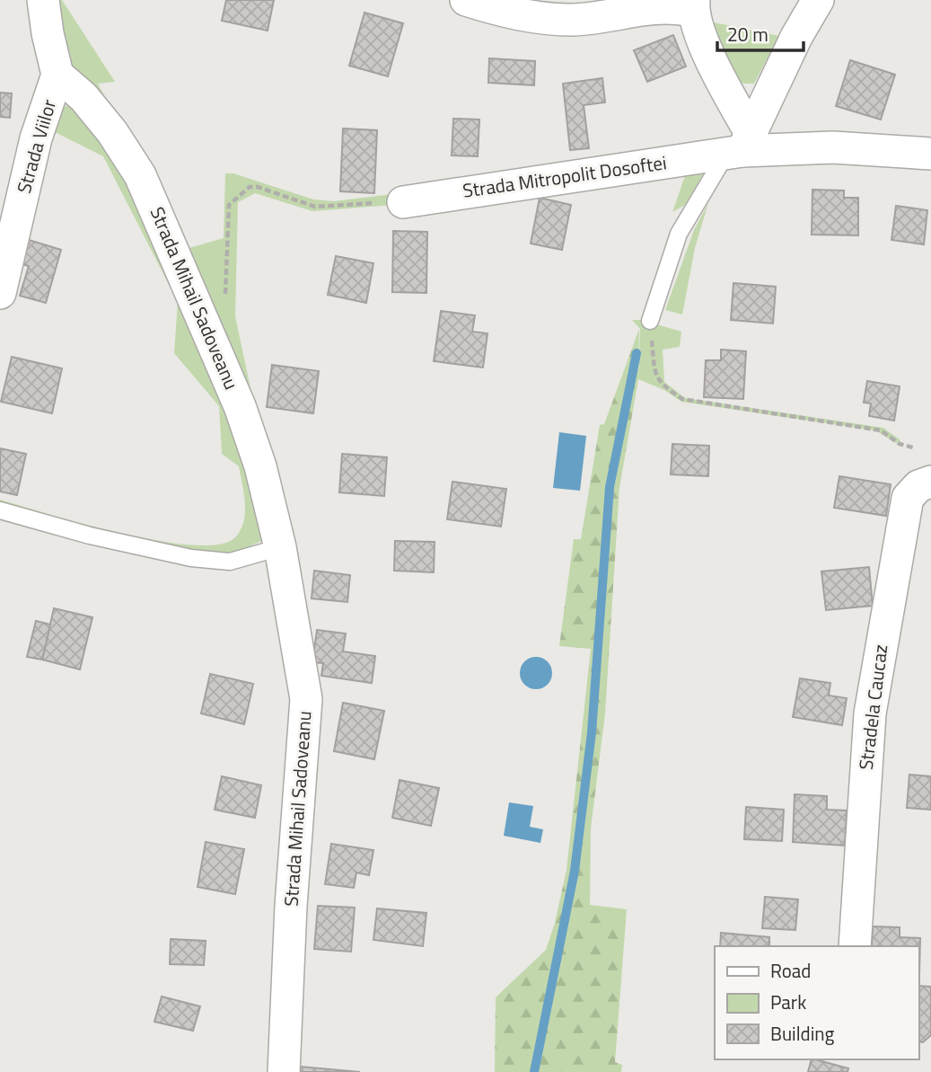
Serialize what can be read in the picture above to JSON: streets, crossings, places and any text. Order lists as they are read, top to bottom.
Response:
{
  "streets": {
    "street": [
      "Strada Viilor",
      "Strada Mitropolit Dosoftei",
      "Strada Mihail Sadoveanu",
      "Stradela Caucaz"
    ]
  },
  "crossings": [
    ["Strada Viilor", "Strada Mihail Sadoveanu"]
  ],
  "legend": ["Road", "Park", "Building"],
  "scale_bar": "20 m"
}
